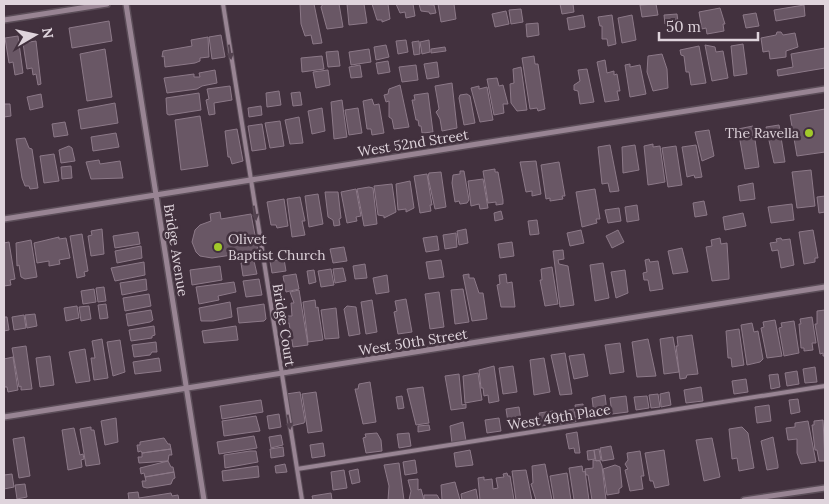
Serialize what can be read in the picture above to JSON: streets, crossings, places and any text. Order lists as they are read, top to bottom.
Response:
{
  "streets": {
    "street": ["West 52nd Street", "Bridge Avenue", "West 50th Street"],
    "lane": ["Bridge Court", "West 49th Place"]
  },
  "crossings": [
    ["West 52nd Street", "Bridge Avenue"],
    ["West 52nd Street", "Bridge Court"],
    ["Bridge Avenue", "West 50th Street"],
    ["Bridge Court", "West 50th Street"],
    ["Bridge Court", "West 49th Place"]
  ],
  "one_way": ["Bridge Court"],
  "places": ["The Ravella", "Olivet Baptist Church"],
  "scale_bar": "50 m",
  "north": "right"
}
